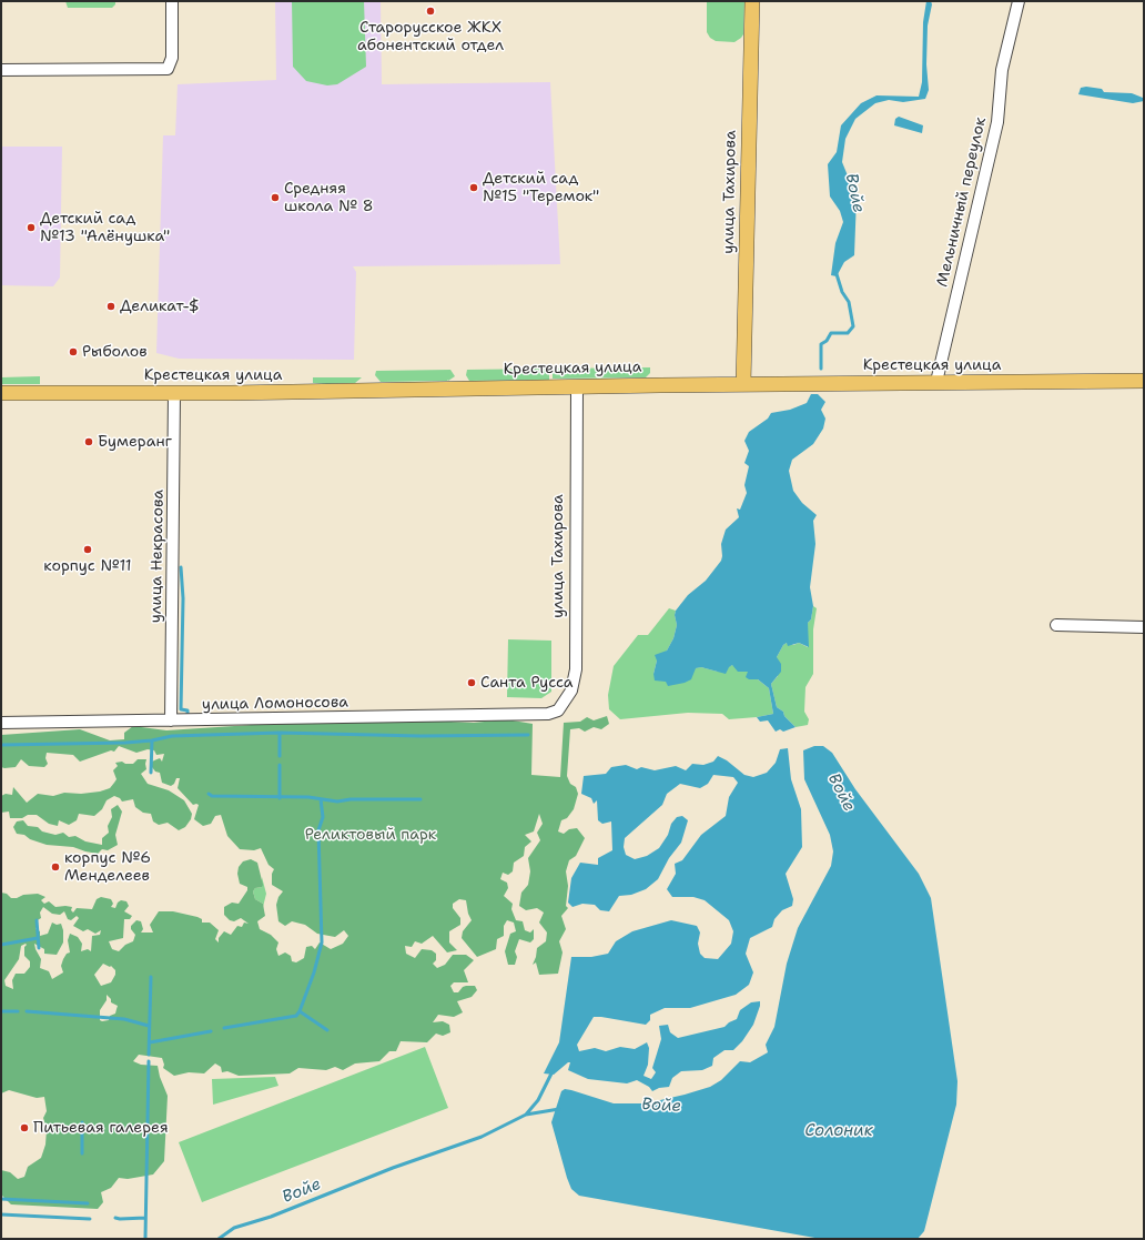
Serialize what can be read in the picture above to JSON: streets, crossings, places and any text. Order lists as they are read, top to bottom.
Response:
{
  "streets": {
    "main road": ["улица Тахирова", "Крестецкая улица"],
    "street": ["Мельничный переулок", "улица Некрасова", "улица Ломоносова"]
  },
  "crossings": [
    ["улица Тахирова", "Крестецкая улица"],
    ["улица Тахирова", "улица Ломоносова"],
    ["Мельничный переулок", "Крестецкая улица"],
    ["Крестецкая улица", "улица Некрасова"],
    ["улица Некрасова", "улица Ломоносова"]
  ],
  "water": ["Войе", "Солоник"],
  "parks": ["Реликтовый парк"],
  "places": [
    "Старорусское ЖКХ абонентский отдел",
    "Детский сад №15 \"Теремок\"",
    "Средняя школа № 8",
    "Детский сад №13 \"Алёнушка\"",
    "Деликат-$",
    "Рыболов",
    "Бумеранг",
    "корпус №11",
    "Санта Русса",
    "корпус №6 Менделеев",
    "Питьевая галерея"
  ]
}
